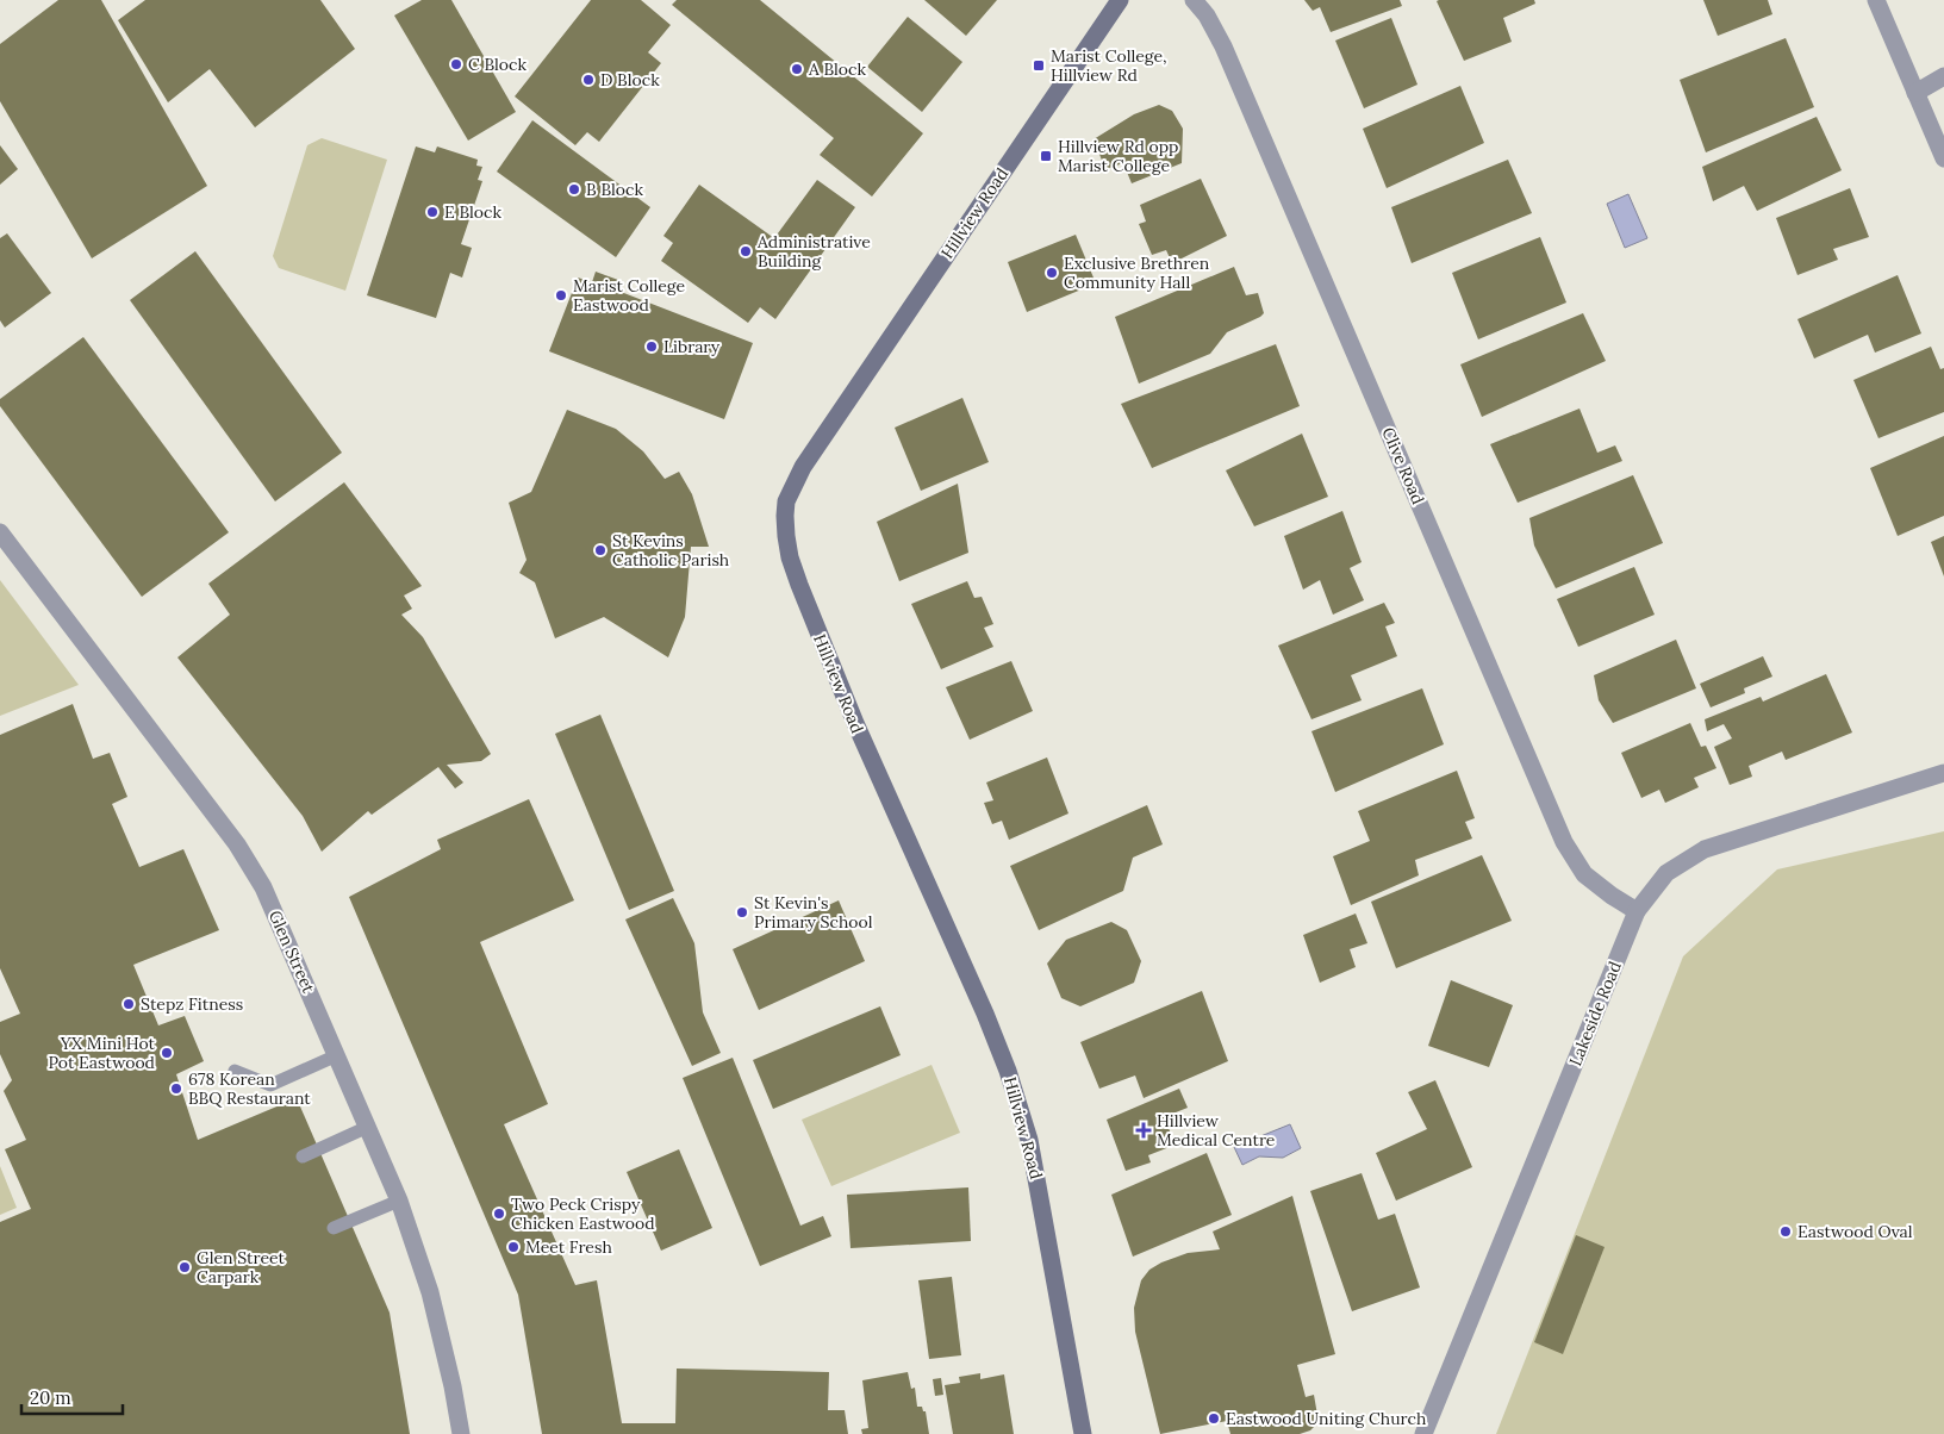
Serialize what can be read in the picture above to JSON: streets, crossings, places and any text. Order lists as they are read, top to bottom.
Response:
{
  "streets": {
    "street": [
      "Hillview Road",
      "Clive Road",
      "Glen Street",
      "Lakeside Road"
    ]
  },
  "crossings": [
    ["Clive Road", "Lakeside Road"]
  ],
  "places": {
    "other": [
      "C Block",
      "A Block",
      "D Block",
      "B Block",
      "E Block",
      "Administrative Building",
      "Exclusive Brethren Community Hall",
      "Marist College Eastwood",
      "Library",
      "St Kevins Catholic Parish",
      "St Kevin's Primary School",
      "Stepz Fitness",
      "YX Mini Hot Pot Eastwood",
      "678 Korean BBQ Restaurant",
      "Two Peck Crispy Chicken Eastwood",
      "Eastwood Oval",
      "Meet Fresh",
      "Glen Street Carpark",
      "Eastwood Uniting Church"
    ],
    "transit": ["Marist College, Hillview Rd", "Hillview Rd opp Marist College"],
    "health": ["Hillview Medical Centre"]
  },
  "scale_bar": "20 m"
}
